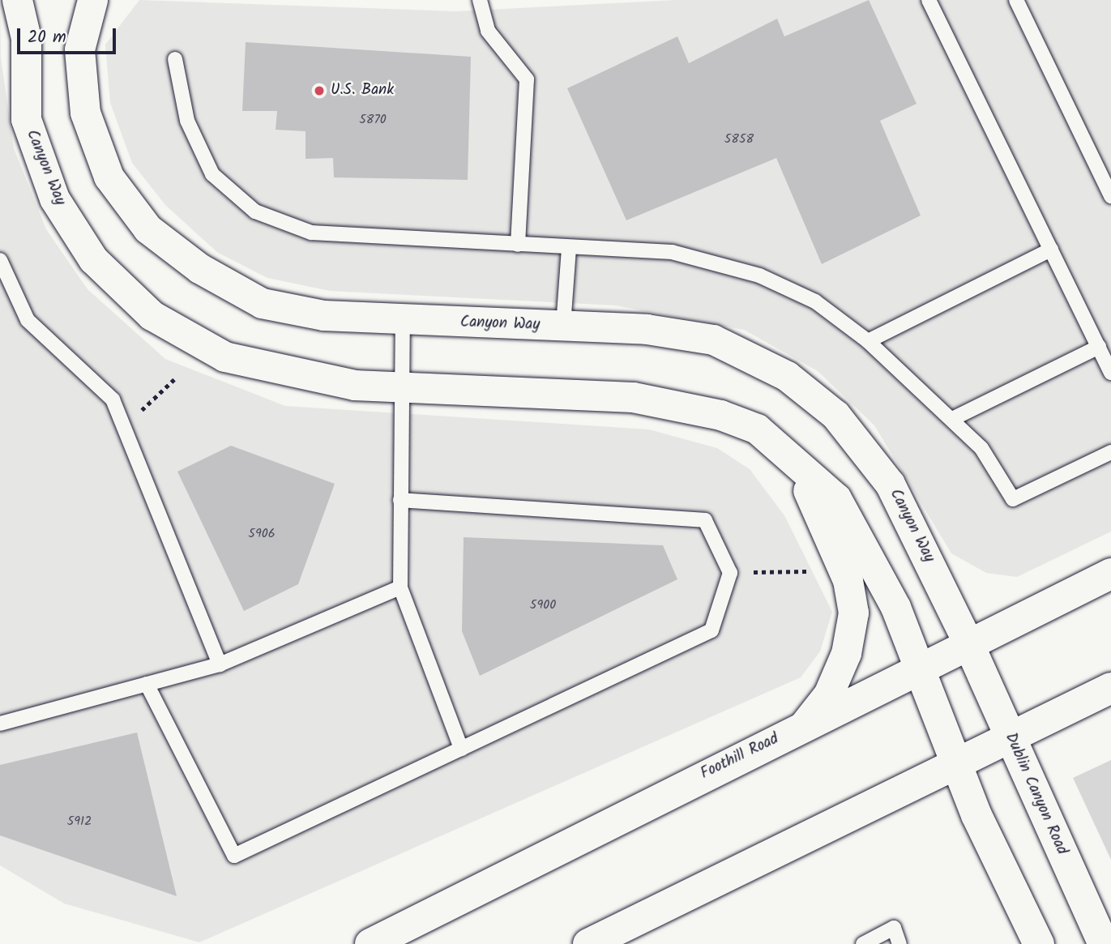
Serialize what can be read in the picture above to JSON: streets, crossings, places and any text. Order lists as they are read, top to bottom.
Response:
{
  "streets": {
    "main road": ["Foothill Road", "Dublin Canyon Road"],
    "street": ["Canyon Way"]
  },
  "crossings": [
    ["Canyon Way", "Foothill Road"],
    ["Canyon Way", "Dublin Canyon Road"],
    ["Foothill Road", "Dublin Canyon Road"]
  ],
  "places": ["U.S. Bank"],
  "house_numbers": [
    "5870",
    "5858",
    "5906",
    "5900",
    "5912"
  ],
  "scale_bar": "20 m"
}
